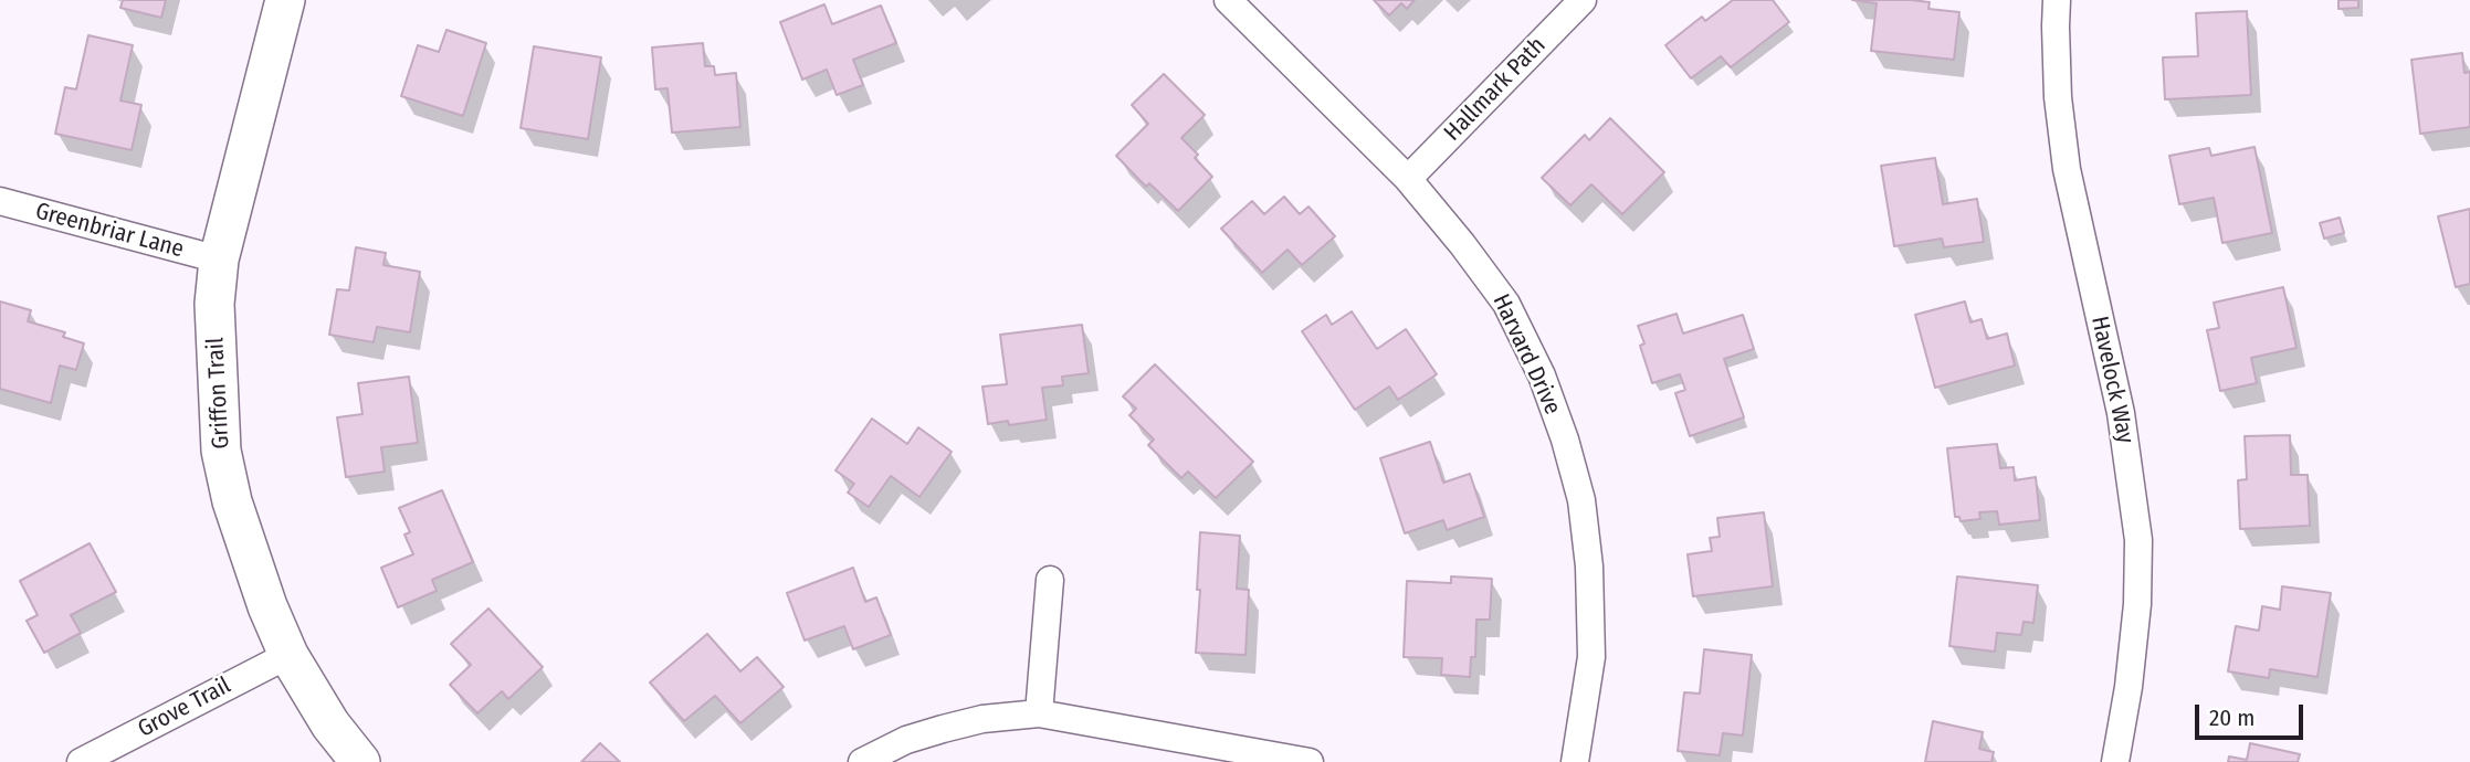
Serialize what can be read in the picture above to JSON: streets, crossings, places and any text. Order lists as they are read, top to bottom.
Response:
{
  "streets": {
    "street": [
      "Hallmark Path",
      "Greenbriar Lane",
      "Harvard Drive",
      "Havelock Way",
      "Griffon Trail",
      "Grove Trail"
    ]
  },
  "crossings": [
    ["Hallmark Path", "Harvard Drive"],
    ["Greenbriar Lane", "Griffon Trail"],
    ["Griffon Trail", "Grove Trail"]
  ],
  "scale_bar": "20 m"
}
